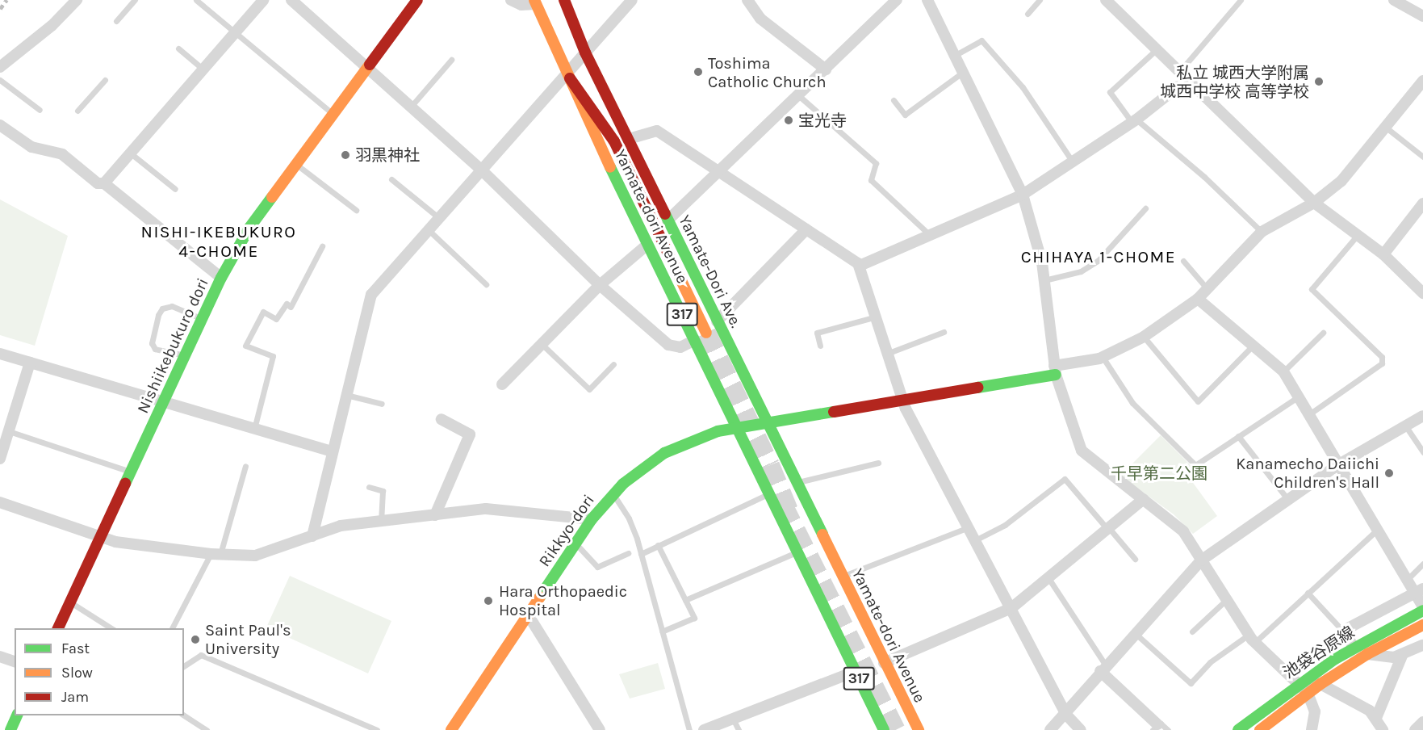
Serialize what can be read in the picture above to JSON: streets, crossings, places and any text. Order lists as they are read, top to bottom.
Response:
{
  "streets": {
    "main road": [
      "Yamate-dori Avenue",
      "Yamate-Dori Ave.",
      "317",
      "Nishiikebukuro dori",
      "Rikkyo-dori",
      "池袋谷原線"
    ]
  },
  "crossings": [
    ["Yamate-dori Avenue", "Yamate-Dori Ave."],
    ["Yamate-dori Avenue", "317"],
    ["Yamate-dori Avenue", "Rikkyo-dori"],
    ["Yamate-Dori Ave.", "Rikkyo-dori"]
  ],
  "districts": ["NISHI-IKEBUKURO 4-CHOME", "CHIHAYA 1-CHOME"],
  "parks": ["千早第二公園"],
  "places": [
    "Toshima Catholic Church",
    "私立 城西大学附属 城西中学校 高等学校",
    "宝光寺",
    "羽黒神社",
    "Kanamecho Daiichi Children's Hall",
    "Hara Orthopaedic Hospital",
    "Saint Paul's University"
  ],
  "legend": ["Fast", "Slow", "Jam"]
}
